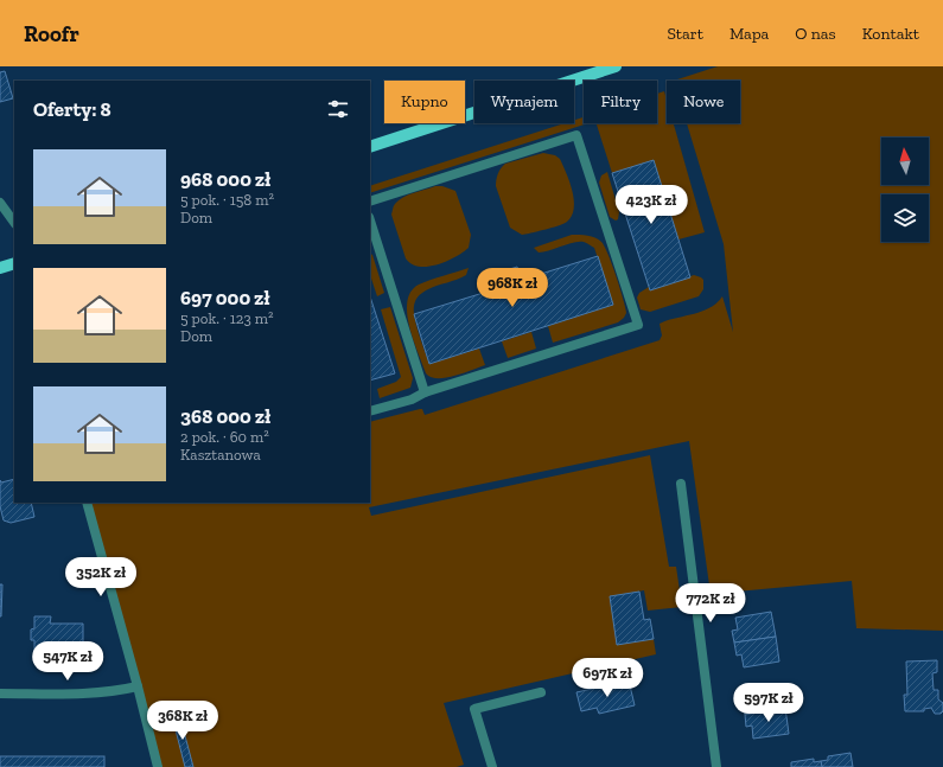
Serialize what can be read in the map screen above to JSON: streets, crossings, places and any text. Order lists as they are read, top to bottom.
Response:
{
  "north": "top",
  "page": {
    "header": "Roofr",
    "nav": [
      "Start",
      "Mapa",
      "O nas",
      "Kontakt"
    ],
    "chip": [
      "Kupno",
      "Wynajem",
      "Filtry",
      "Nowe"
    ],
    "heading": "Oferty: 8",
    "list": [
      {
        "name": "968 000 zł",
        "note": "5 pok. · 158 m² · Dom"
      },
      {
        "name": "697 000 zł",
        "note": "5 pok. · 123 m² · Dom"
      },
      {
        "name": "368 000 zł",
        "note": "2 pok. · 60 m² · Kasztanowa"
      }
    ],
    "price": [
      "423K zł",
      "968K zł",
      "352K zł",
      "772K zł",
      "547K zł",
      "697K zł",
      "597K zł",
      "368K zł"
    ]
  }
}
